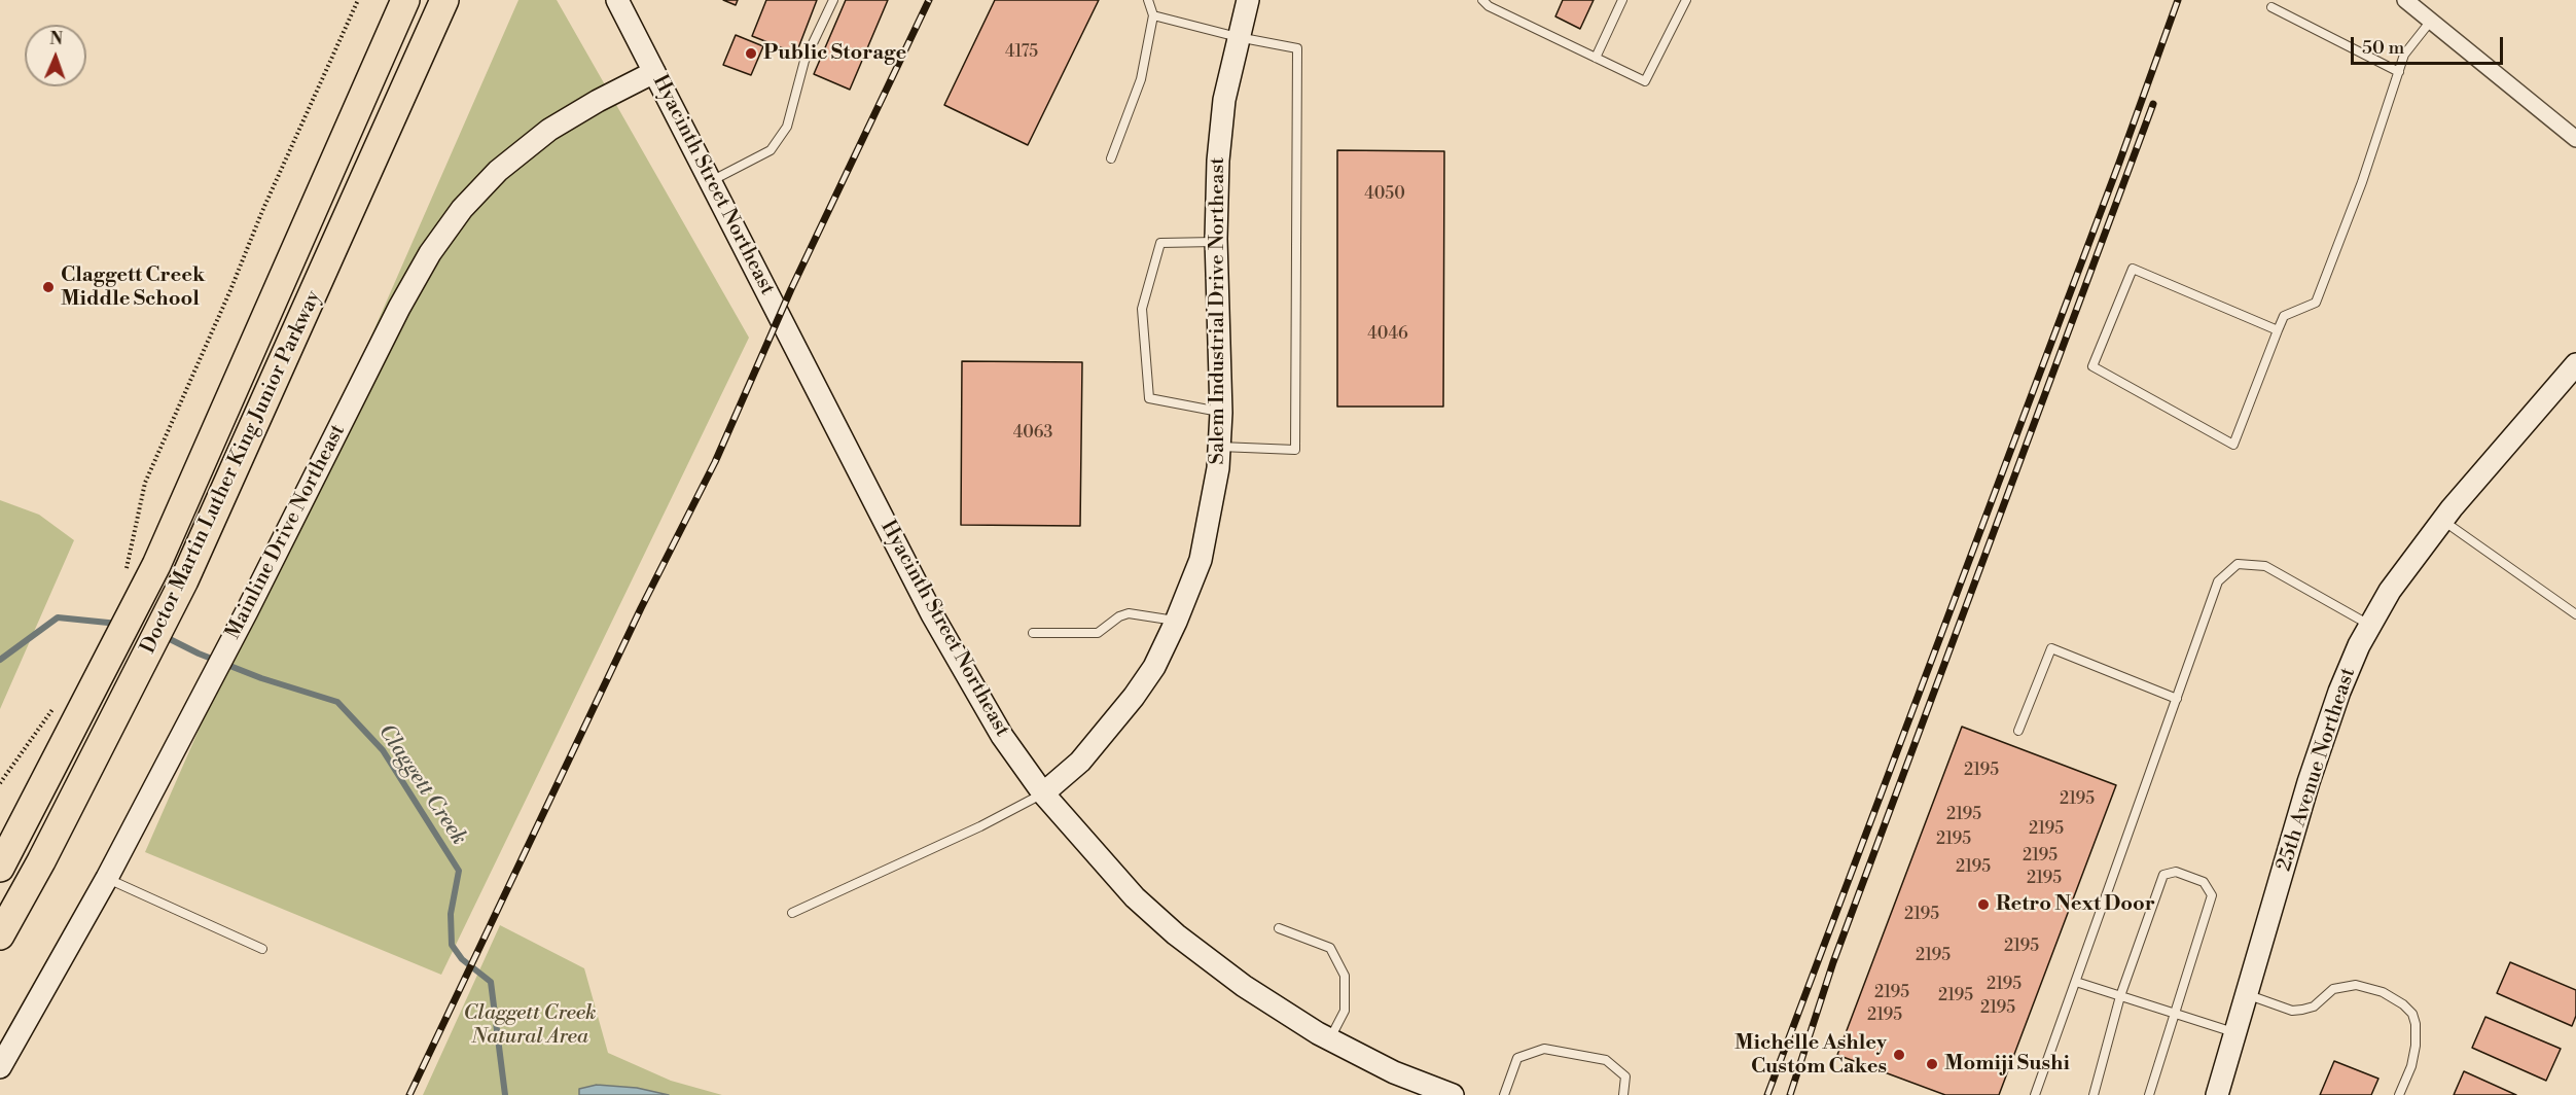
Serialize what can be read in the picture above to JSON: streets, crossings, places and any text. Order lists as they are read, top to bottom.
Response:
{
  "streets": {
    "highway": ["Doctor Martin Luther King Junior Parkway"],
    "street": [
      "Hyacinth Street Northeast",
      "Salem Industrial Drive Northeast",
      "Mainline Drive Northeast",
      "25th Avenue Northeast"
    ]
  },
  "crossings": [
    ["Hyacinth Street Northeast", "Salem Industrial Drive Northeast"],
    ["Hyacinth Street Northeast", "Mainline Drive Northeast"]
  ],
  "water": ["Claggett Creek"],
  "parks": ["Claggett Creek Natural Area"],
  "places": [
    "Public Storage",
    "Claggett Creek Middle School",
    "Retro Next Door",
    "Michelle Ashley Custom Cakes",
    "Momiji Sushi"
  ],
  "house_numbers": [
    "4175",
    "4050",
    "4046",
    "4063",
    "2195",
    "2195",
    "2195",
    "2195",
    "2195",
    "2195",
    "2195",
    "2195",
    "2195",
    "2195",
    "2195",
    "2195",
    "2195",
    "2195",
    "2195",
    "2195"
  ],
  "scale_bar": "50 m",
  "north": "top"
}
